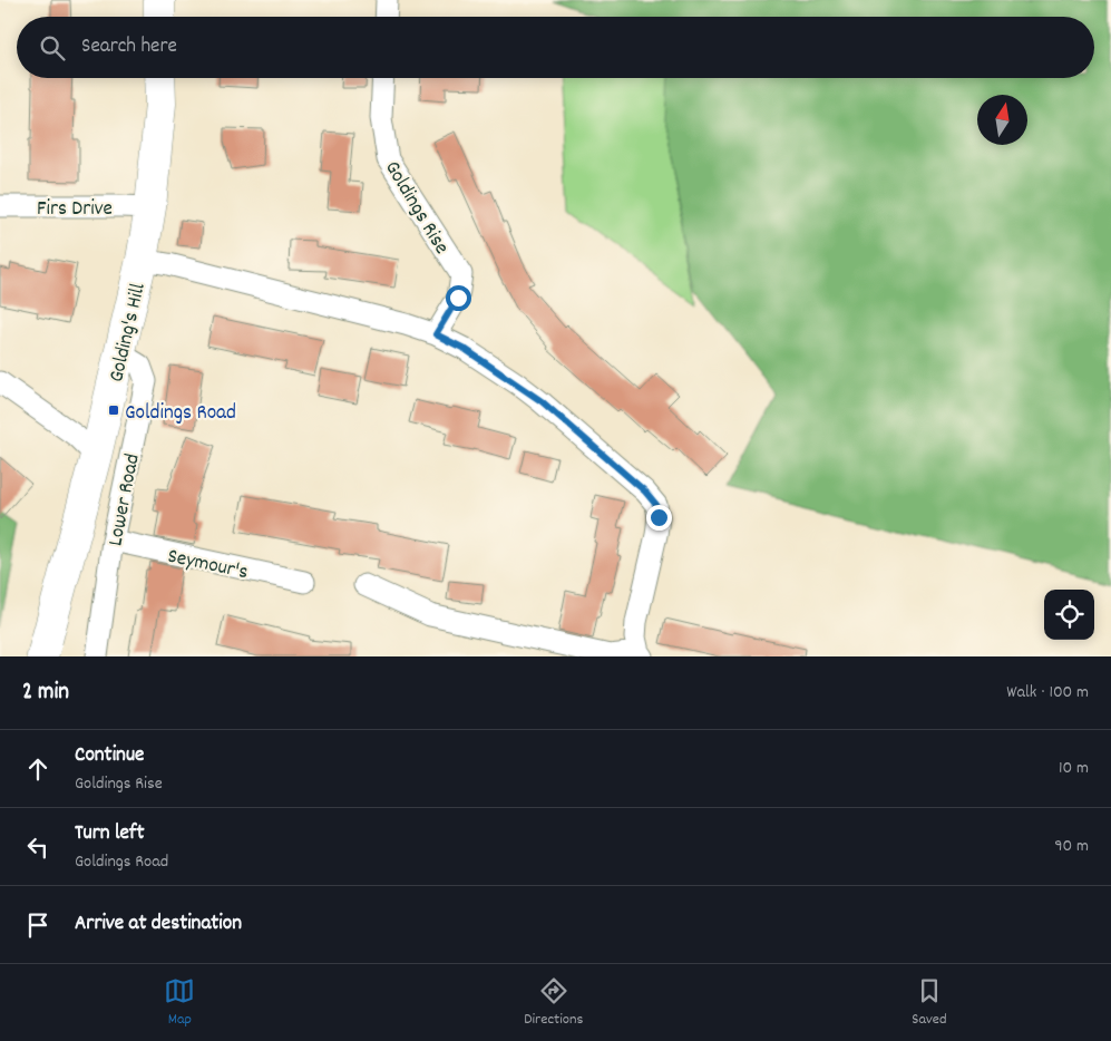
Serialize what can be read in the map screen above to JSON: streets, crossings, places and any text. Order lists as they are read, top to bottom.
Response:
{
  "streets": {
    "main road": ["Golding's Hill"],
    "street": [
      "Firs Drive",
      "Goldings Rise",
      "Lower Road",
      "Seymour's"
    ]
  },
  "crossings": [
    ["Firs Drive", "Golding's Hill"],
    ["Golding's Hill", "Lower Road"],
    ["Lower Road", "Seymour's"]
  ],
  "places": {
    "transit": ["Goldings Road"]
  },
  "north": "top",
  "page": {
    "search": "Search here",
    "heading": ["2 min", "Walk · 100 m"],
    "list": [
      ["Continue", "Goldings Rise", "10 m"],
      ["Turn left", "Goldings Road", "90 m"],
      "Arrive at destination"
    ],
    "nav": ["Map", "Directions", "Saved"]
  }
}
